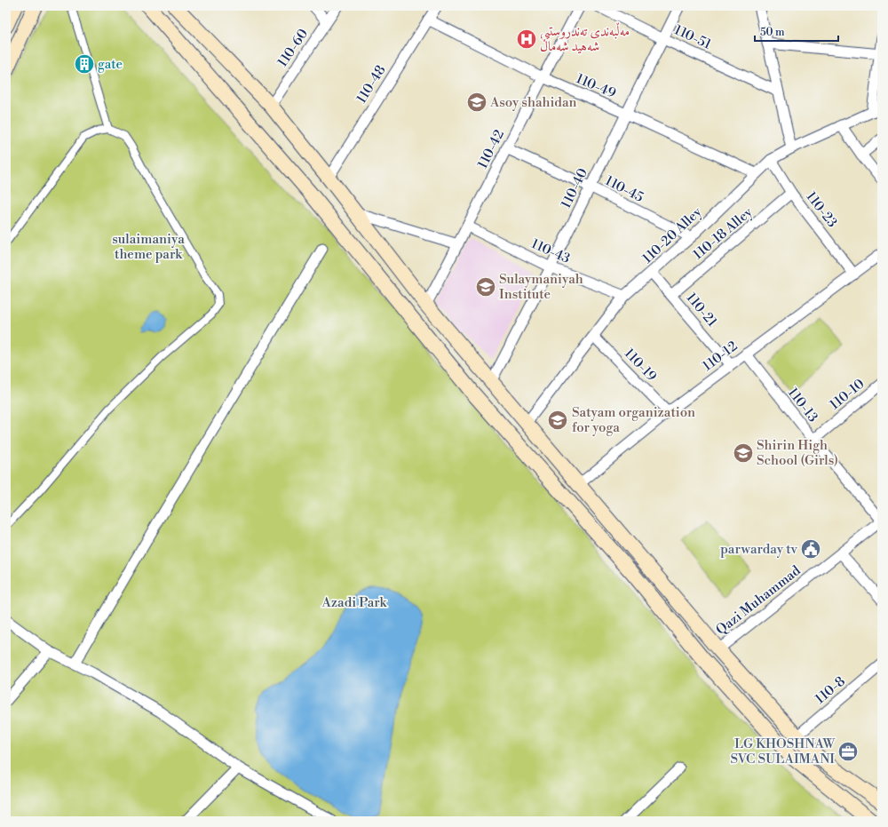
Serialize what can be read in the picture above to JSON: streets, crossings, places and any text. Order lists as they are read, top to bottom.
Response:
{
  "streets": {
    "street": [
      "110-51",
      "110-60",
      "110-48",
      "110-49",
      "110-42",
      "110-40",
      "110-45",
      "110-23",
      "110-18 Alley",
      "110-20 Alley",
      "110-43",
      "110-21",
      "110-12",
      "110-19",
      "110-10",
      "110-13",
      "Qazi Muhammad",
      "110-8"
    ]
  },
  "crossings": [
    ["110-51", "110-40"],
    ["110-48", "110-49"],
    ["110-49", "110-42"],
    ["110-49", "110-40"],
    ["110-49", "110-20 Alley"],
    ["110-42", "110-45"],
    ["110-42", "110-43"],
    ["110-40", "110-45"],
    ["110-40", "110-43"],
    ["110-45", "110-20 Alley"],
    ["110-23", "110-18 Alley"],
    ["110-23", "110-20 Alley"],
    ["110-23", "110-12"],
    ["110-18 Alley", "110-21"],
    ["110-20 Alley", "110-43"],
    ["110-20 Alley", "110-21"],
    ["110-20 Alley", "110-19"],
    ["110-21", "110-12"],
    ["110-12", "110-19"],
    ["110-12", "110-13"],
    ["110-10", "110-13"],
    ["110-13", "Qazi Muhammad"]
  ],
  "parks": ["sulaimaniya theme park", "Azadi Park"],
  "places": {
    "hospital": ["مەڵبەندی تەندروستیی شەهید شەماڵ"],
    "building": ["gate"],
    "school or university": [
      "Asoy shahidan",
      "Sulaymaniyah Institute",
      "Satyam organization for yoga",
      "Shirin High School (Girls)"
    ],
    "public building": ["parwarday tv"],
    "office": ["LG KHOSHNAW SVC SULAIMANI"]
  },
  "scale_bar": "50 m"
}
